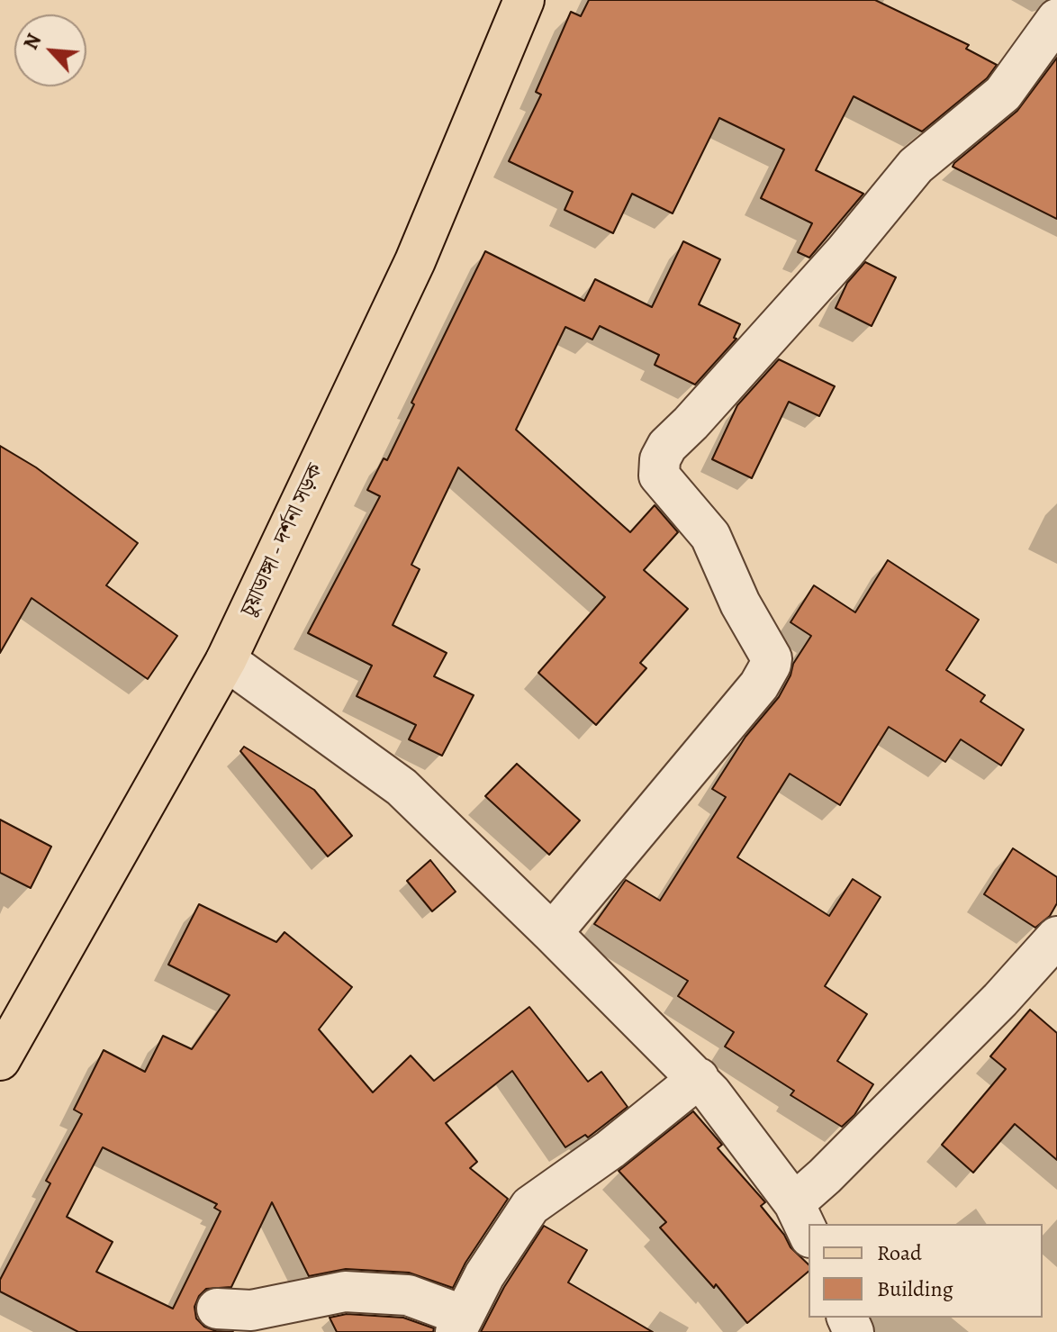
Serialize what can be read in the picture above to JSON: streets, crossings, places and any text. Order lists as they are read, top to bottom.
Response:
{
  "streets": {
    "main road": ["চুয়াডাঙ্গা - দর্শনা সড়ক"]
  },
  "legend": ["Road", "Building"],
  "north": "top left"
}
